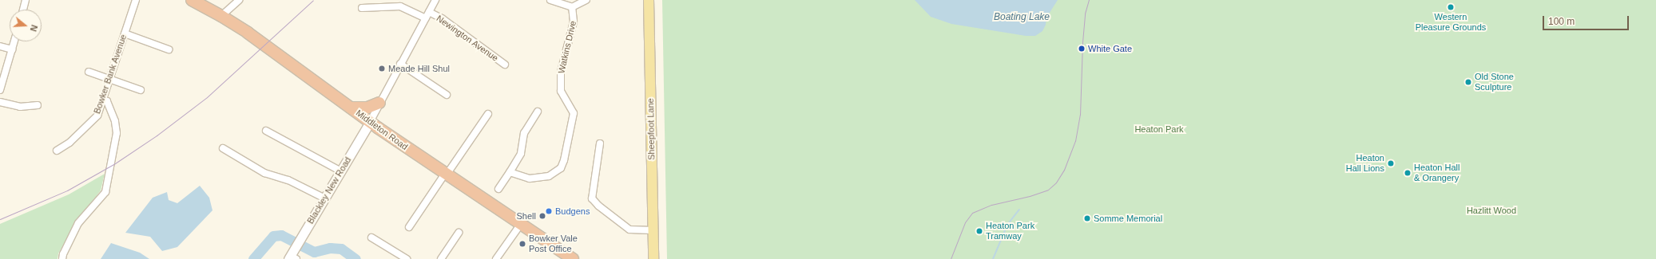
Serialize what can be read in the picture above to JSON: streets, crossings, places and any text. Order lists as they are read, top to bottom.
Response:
{
  "streets": {
    "highway": ["Middleton Road"],
    "main road": ["Sheepfoot Lane"],
    "street": [
      "Newington Avenue",
      "Watkins Drive",
      "Bowker Bank Avenue",
      "Blackley New Road"
    ]
  },
  "crossings": [
    ["Middleton Road", "Blackley New Road"]
  ],
  "water": ["Boating Lake"],
  "parks": ["Heaton Park", "Hazlitt Wood"],
  "places": [
    "Western Pleasure Grounds",
    "White Gate",
    "Meade Hill Shul",
    "Old Stone Sculpture",
    "Heaton Hall Lions",
    "Heaton Hall & Orangery",
    "Budgens",
    "Shell",
    "Somme Memorial",
    "Heaton Park Tramway",
    "Bowker Vale Post Office"
  ],
  "scale_bar": "100 m",
  "north": "right"
}
